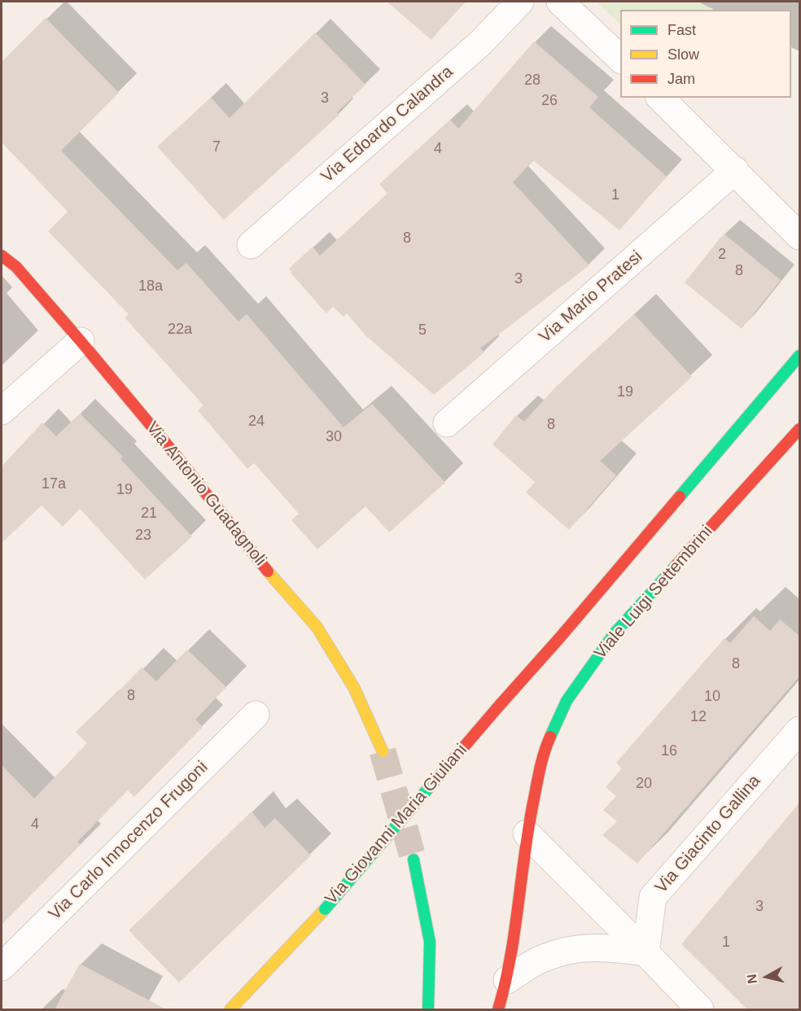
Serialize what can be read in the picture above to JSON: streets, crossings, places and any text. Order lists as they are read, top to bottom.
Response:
{
  "streets": {
    "main road": ["Via Antonio Guadagnoli", "Viale Luigi Settembrini", "Via Giovanni Maria Giuliani"],
    "street": [
      "Via Edoardo Calandra",
      "Via Mario Pratesi",
      "Via Giacinto Gallina",
      "Via Carlo Innocenzo Frugoni"
    ]
  },
  "house_numbers": [
    "28",
    "3",
    "26",
    "7",
    "4",
    "1",
    "8",
    "2",
    "8",
    "3",
    "18a",
    "22a",
    "5",
    "19",
    "24",
    "8",
    "30",
    "17a",
    "19",
    "21",
    "23",
    "8",
    "8",
    "10",
    "12",
    "16",
    "20",
    "4",
    "3",
    "1"
  ],
  "legend": ["Fast", "Slow", "Jam"],
  "north": "left"
}
